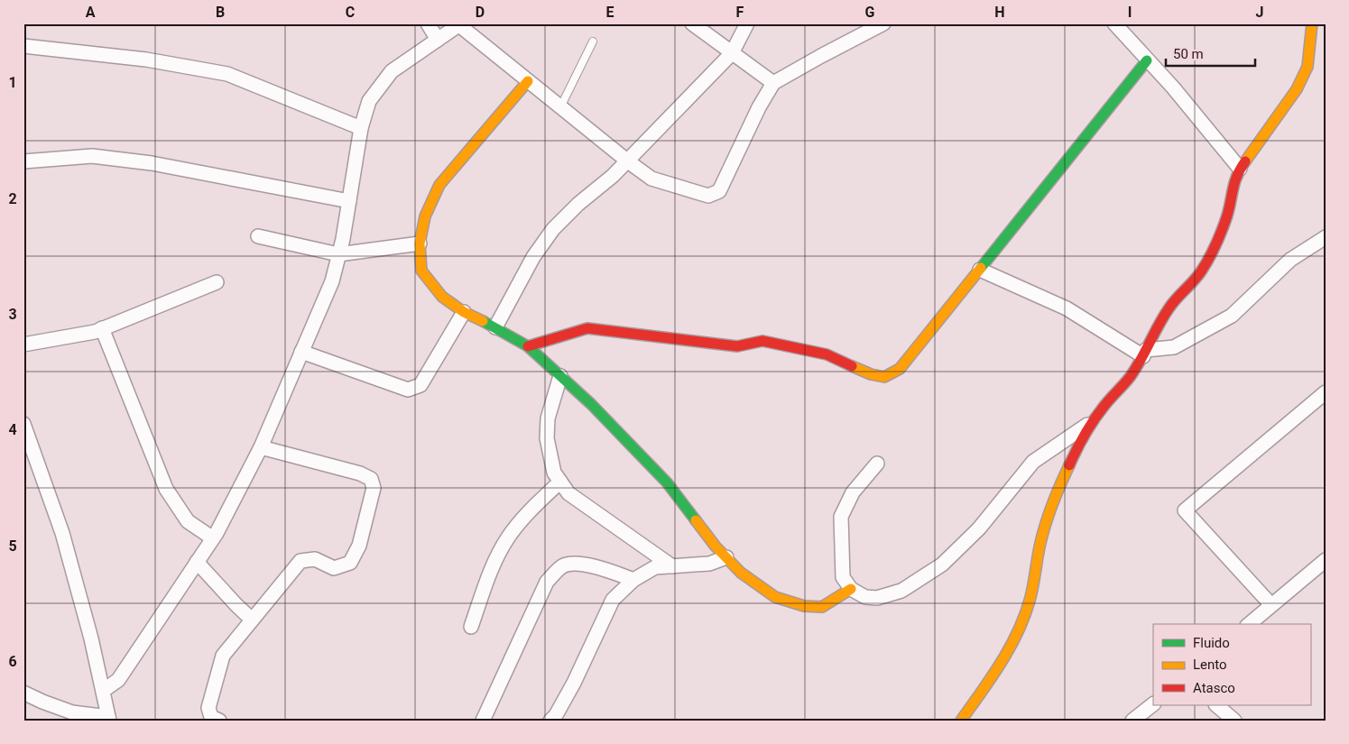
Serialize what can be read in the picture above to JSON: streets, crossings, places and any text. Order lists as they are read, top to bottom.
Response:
{
  "legend": ["Fluido", "Lento", "Atasco"],
  "scale_bar": "50 m",
  "grid": {
    "columns": [
      "A",
      "B",
      "C",
      "D",
      "E",
      "F",
      "G",
      "H",
      "I",
      "J"
    ],
    "rows": [
      "1",
      "2",
      "3",
      "4",
      "5",
      "6"
    ]
  }
}
